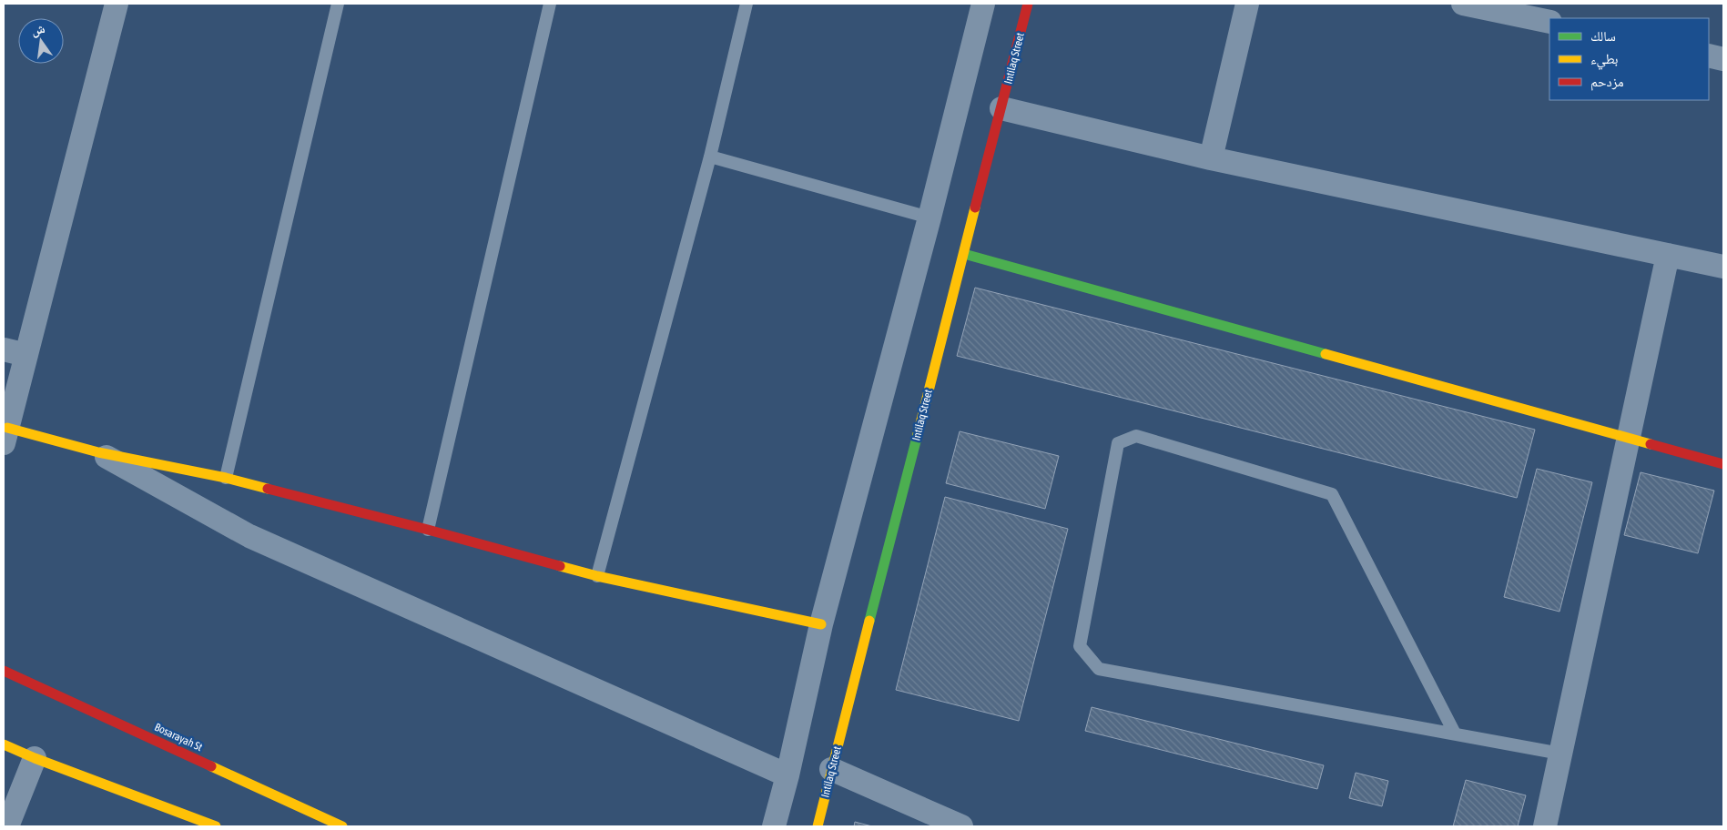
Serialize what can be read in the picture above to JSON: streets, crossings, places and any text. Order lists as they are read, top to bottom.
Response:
{
  "streets": {
    "street": ["Intilaq Street", "Bosarayah St"]
  },
  "legend": ["سالك", "بطيء", "مزدحم"],
  "north": "top"
}
